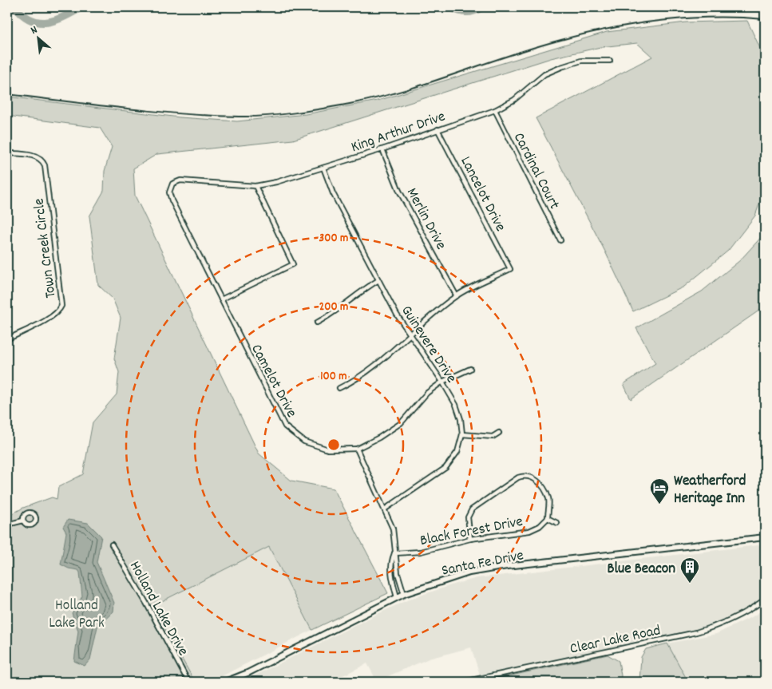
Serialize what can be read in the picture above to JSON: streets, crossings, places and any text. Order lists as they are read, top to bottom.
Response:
{
  "streets": {
    "main road": ["Santa Fe Drive"],
    "street": [
      "King Arthur Drive",
      "Cardinal Court",
      "Lancelot Drive",
      "Merlin Drive",
      "Town Creek Circle",
      "Guinevere Drive",
      "Camelot Drive",
      "Black Forest Drive",
      "Holland Lake Drive",
      "Clear Lake Road"
    ]
  },
  "crossings": [
    ["King Arthur Drive", "Cardinal Court"],
    ["King Arthur Drive", "Lancelot Drive"],
    ["King Arthur Drive", "Merlin Drive"],
    ["King Arthur Drive", "Guinevere Drive"],
    ["King Arthur Drive", "Camelot Drive"],
    ["Lancelot Drive", "Merlin Drive"],
    ["Guinevere Drive", "Camelot Drive"]
  ],
  "parks": ["Holland Lake Park"],
  "places": {
    "hotel": ["Weatherford Heritage Inn"],
    "building": ["Blue Beacon"]
  },
  "north": "top left",
  "rings": ["300 m", "200 m", "100 m"]
}
